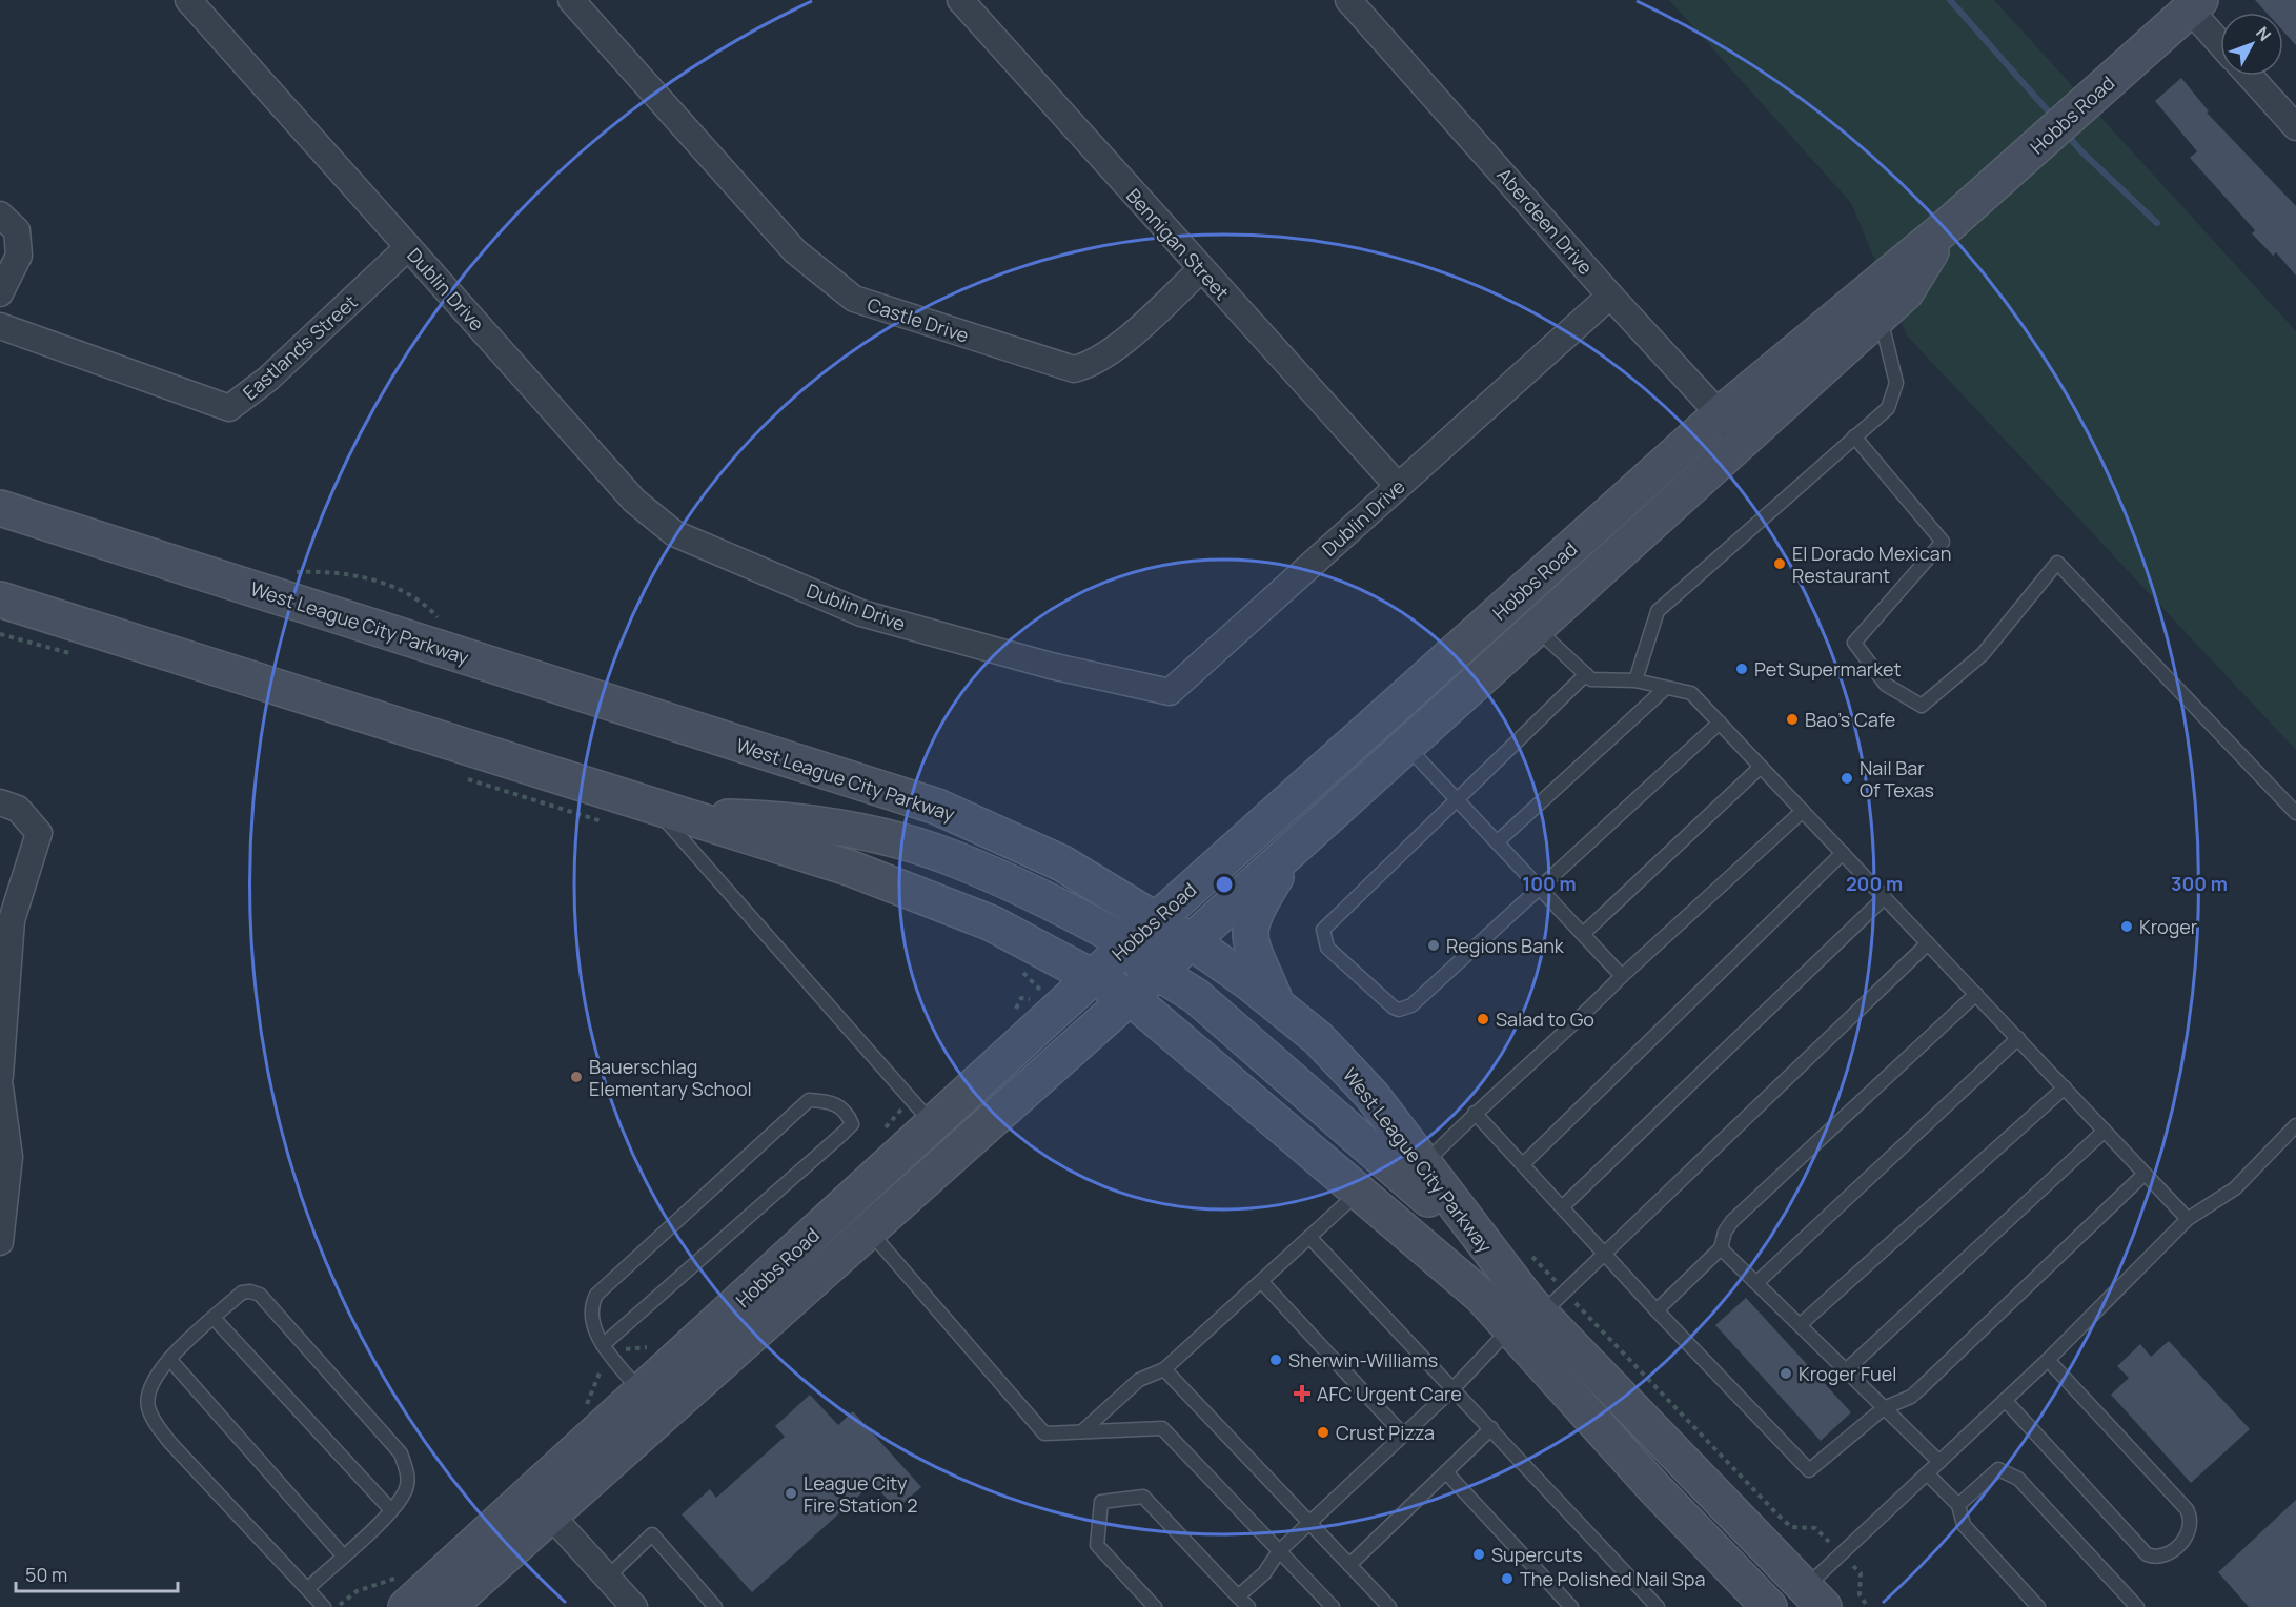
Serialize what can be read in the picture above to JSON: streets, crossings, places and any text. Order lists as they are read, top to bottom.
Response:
{
  "streets": {
    "main road": ["Hobbs Road", "West League City Parkway"],
    "street": [
      "Aberdeen Drive",
      "Bennigan Street",
      "Dublin Drive",
      "Castle Drive",
      "Eastlands Street"
    ]
  },
  "crossings": [
    ["Hobbs Road", "Aberdeen Drive"],
    ["Hobbs Road", "West League City Parkway"],
    ["Aberdeen Drive", "Dublin Drive"],
    ["Bennigan Street", "Dublin Drive"],
    ["Bennigan Street", "Castle Drive"],
    ["Dublin Drive", "Eastlands Street"]
  ],
  "places": {
    "other": [
      "El Dorado Mexican Restaurant",
      "Pet Supermarket",
      "Bao's Cafe",
      "Nail Bar Of Texas",
      "Kroger",
      "Regions Bank",
      "Salad to Go",
      "Bauerschlag Elementary School",
      "Sherwin-Williams",
      "Kroger Fuel",
      "Crust Pizza",
      "League City Fire Station 2",
      "Supercuts",
      "The Polished Nail Spa"
    ],
    "health": ["AFC Urgent Care"]
  },
  "scale_bar": "50 m",
  "north": "top right",
  "rings": ["100 m", "200 m", "300 m"]
}
